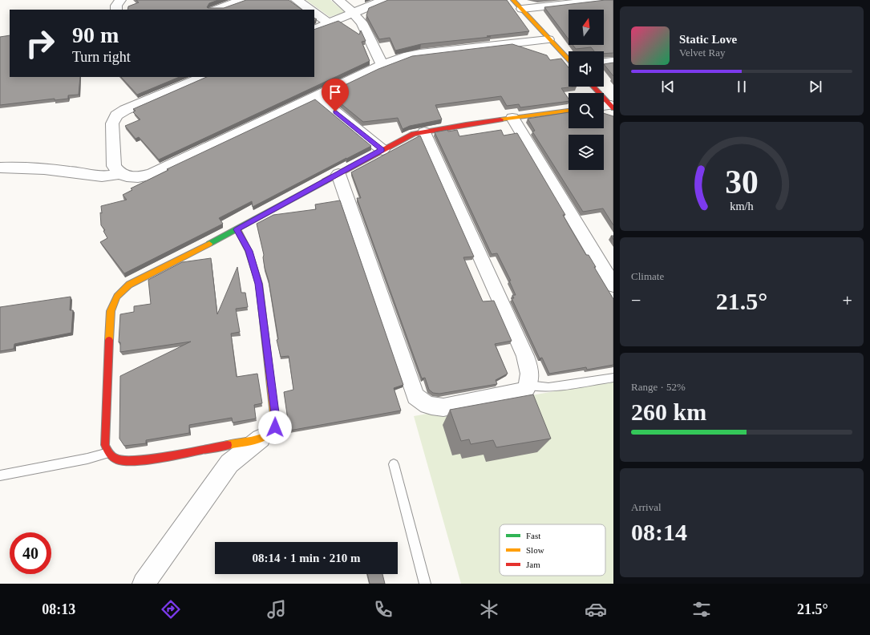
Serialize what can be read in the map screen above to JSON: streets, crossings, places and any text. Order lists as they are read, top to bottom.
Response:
{
  "legend": ["Fast", "Slow", "Jam"],
  "north": "top",
  "page": {
    "turn": ["90 m", "Turn right"],
    "song": ["Static Love", "Velvet Ray"],
    "tile": [
      "Climate",
      ["Range · 52%", "260 km"],
      ["Arrival", "08:14"]
    ],
    "heat": ["−", "21.5°", "+"],
    "limit": "40",
    "trip": "08:14 · 1 min · 210 m",
    "tabs": ["08:13", "21.5°"],
    "gauge": ["30", "km/h"]
  }
}
